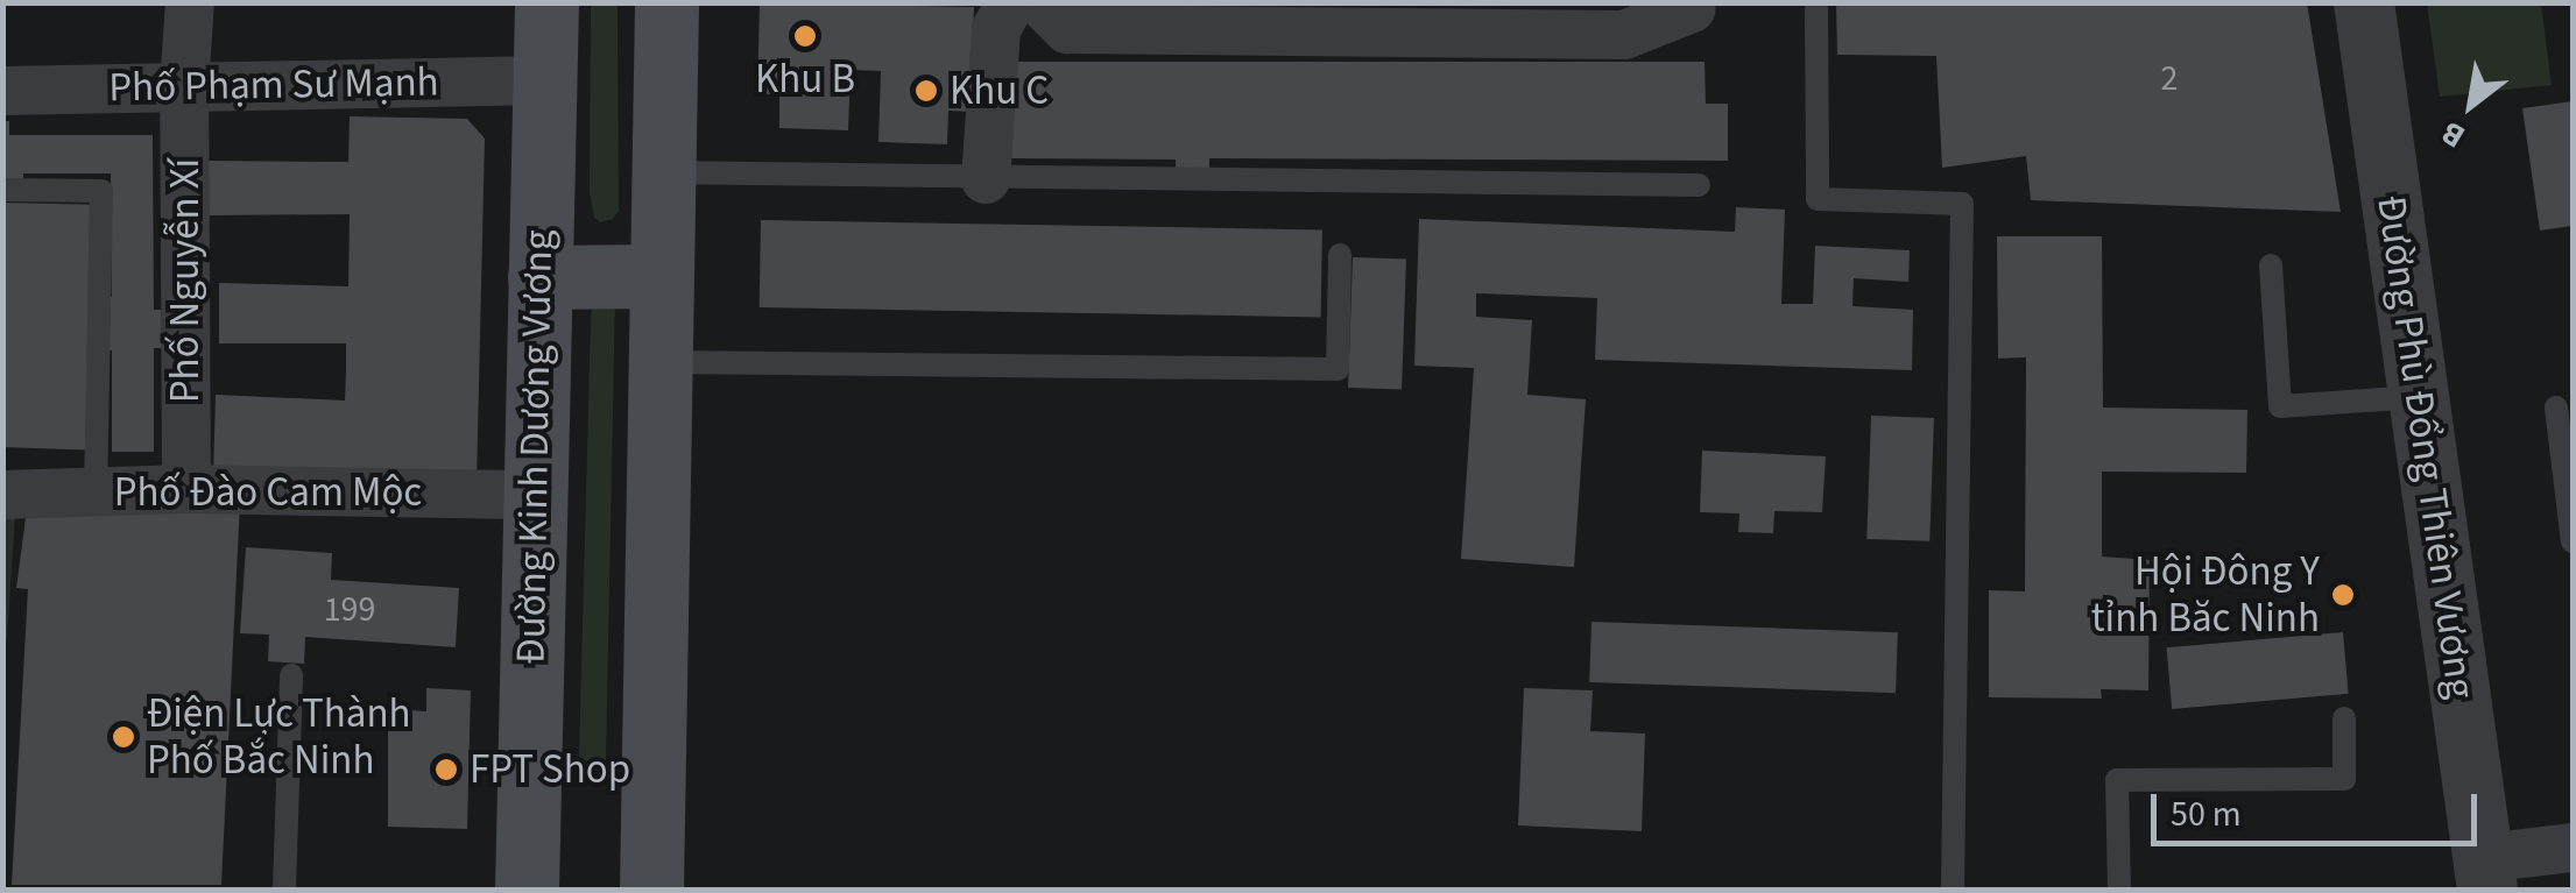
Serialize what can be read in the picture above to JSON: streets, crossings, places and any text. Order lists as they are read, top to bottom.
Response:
{
  "streets": {
    "main road": ["Đường Kinh Dương Vương"],
    "street": [
      "Phố Phạm Sư Mạnh",
      "Phố Nguyễn Xí",
      "Đường Phù Đổng Thiên Vương",
      "Phố Đào Cam Mộc"
    ]
  },
  "crossings": [
    ["Phố Phạm Sư Mạnh", "Phố Nguyễn Xí"],
    ["Phố Phạm Sư Mạnh", "Đường Kinh Dương Vương"],
    ["Phố Nguyễn Xí", "Phố Đào Cam Mộc"],
    ["Đường Kinh Dương Vương", "Phố Đào Cam Mộc"]
  ],
  "places": [
    "Khu B",
    "Khu C",
    "Hội Đông Y tỉnh Băc Ninh",
    "Điện Lực Thành Phố Bắc Ninh",
    "FPT Shop"
  ],
  "house_numbers": ["2", "199"],
  "scale_bar": "50 m",
  "north": "bottom left"
}
